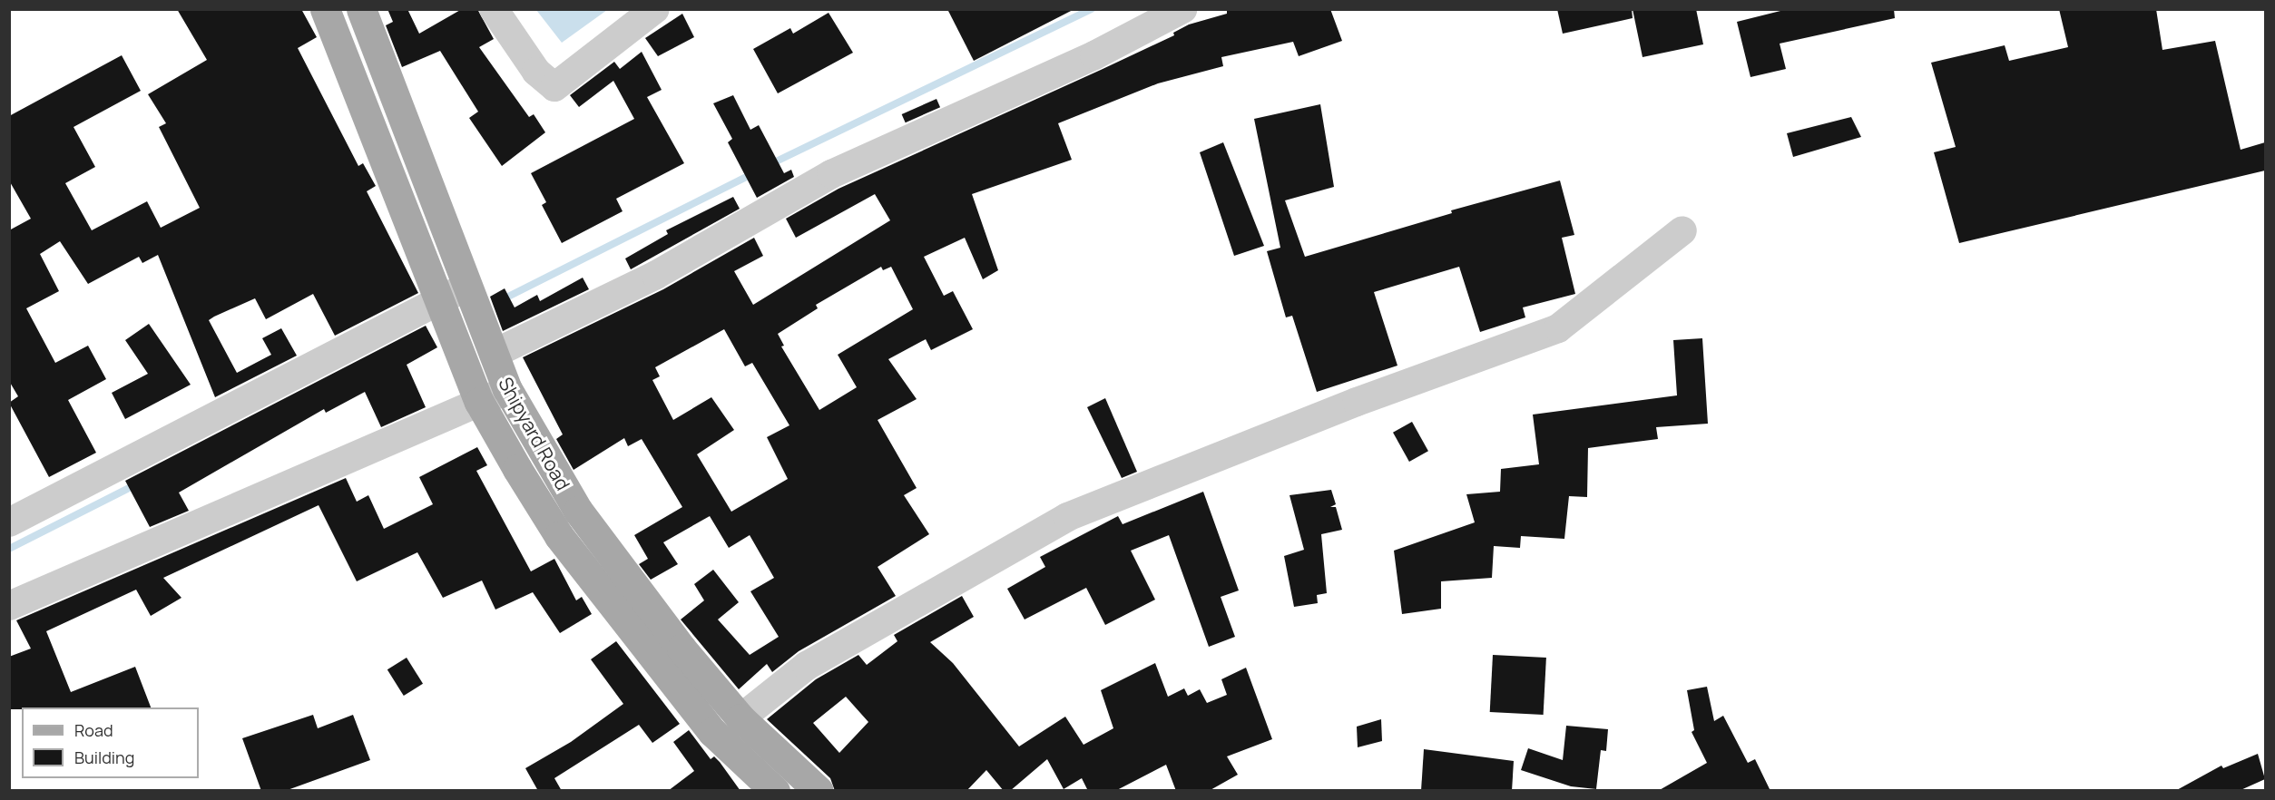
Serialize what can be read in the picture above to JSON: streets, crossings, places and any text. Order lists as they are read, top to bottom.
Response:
{
  "streets": {
    "main road": ["Shipyard Road"]
  },
  "legend": ["Road", "Building"]
}
